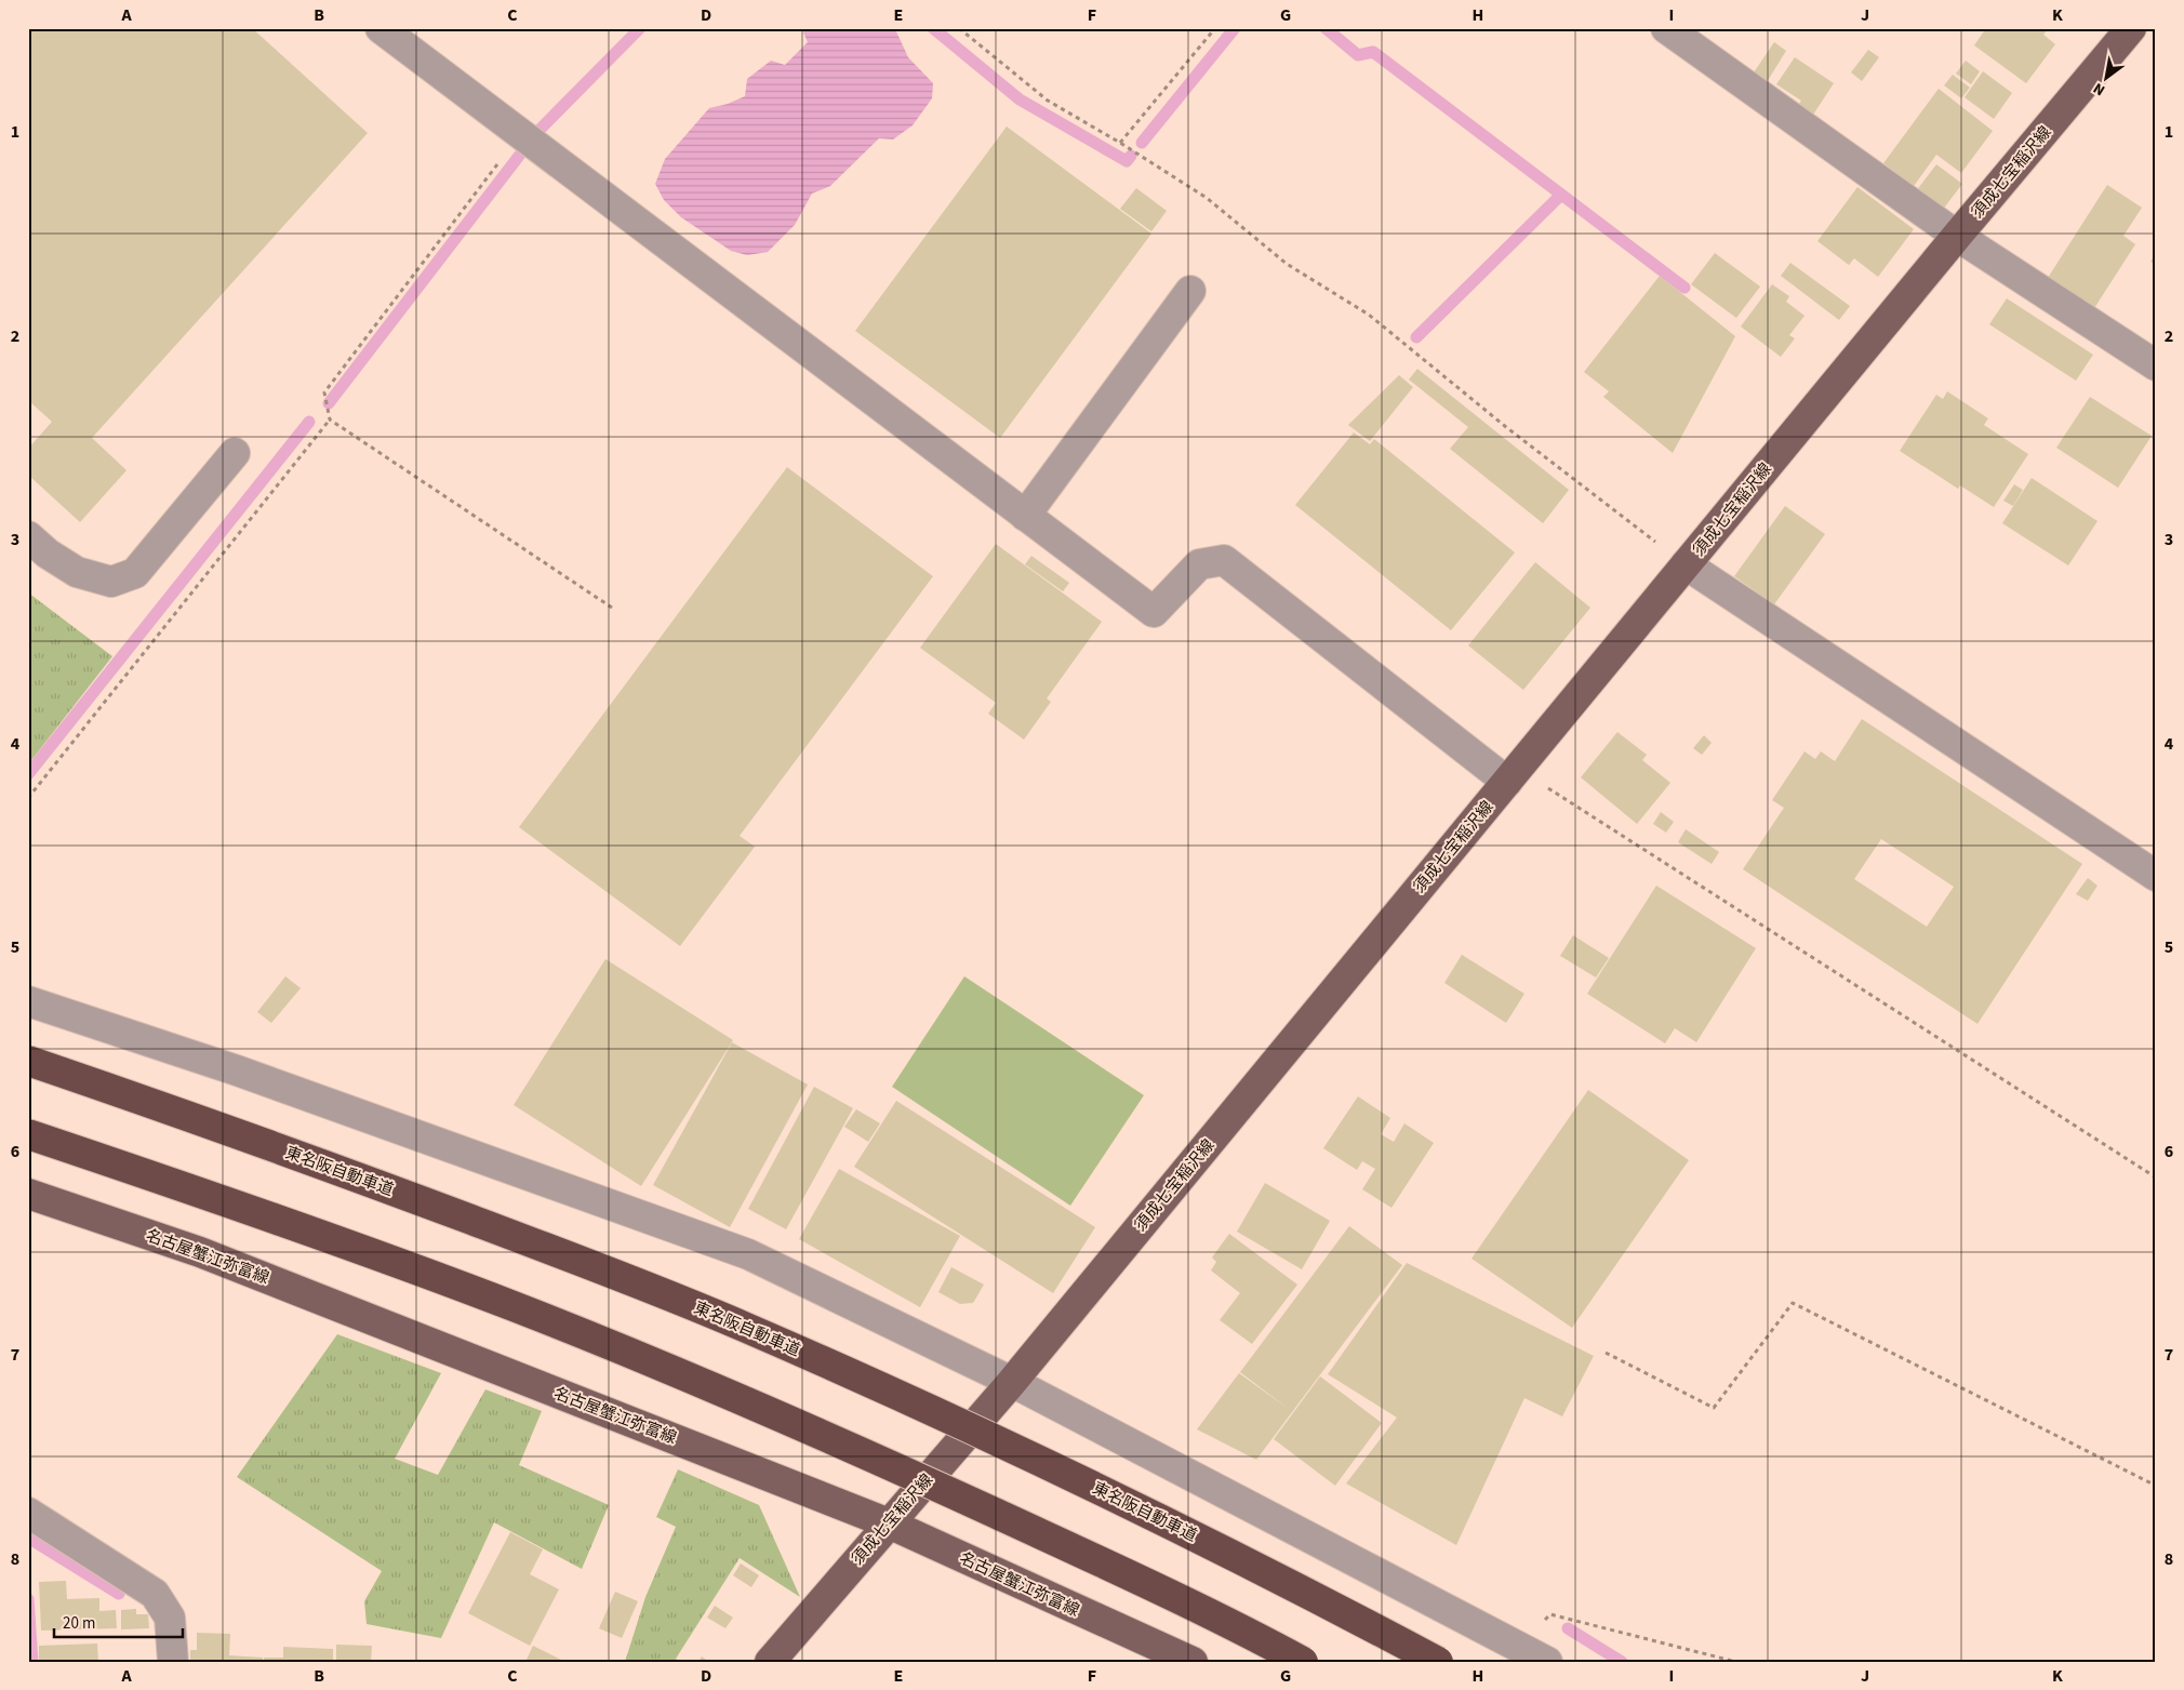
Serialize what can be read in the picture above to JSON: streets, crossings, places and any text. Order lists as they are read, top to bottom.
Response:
{
  "streets": {
    "highway": ["東名阪自動車道"],
    "main road": ["須成七宝稲沢線", "名古屋蟹江弥富線"]
  },
  "crossings": [
    ["須成七宝稲沢線", "名古屋蟹江弥富線"]
  ],
  "scale_bar": "20 m",
  "north": "bottom left",
  "grid": {
    "columns": [
      "A",
      "B",
      "C",
      "D",
      "E",
      "F",
      "G",
      "H",
      "I",
      "J",
      "K"
    ],
    "rows": [
      "1",
      "2",
      "3",
      "4",
      "5",
      "6",
      "7",
      "8"
    ]
  }
}
